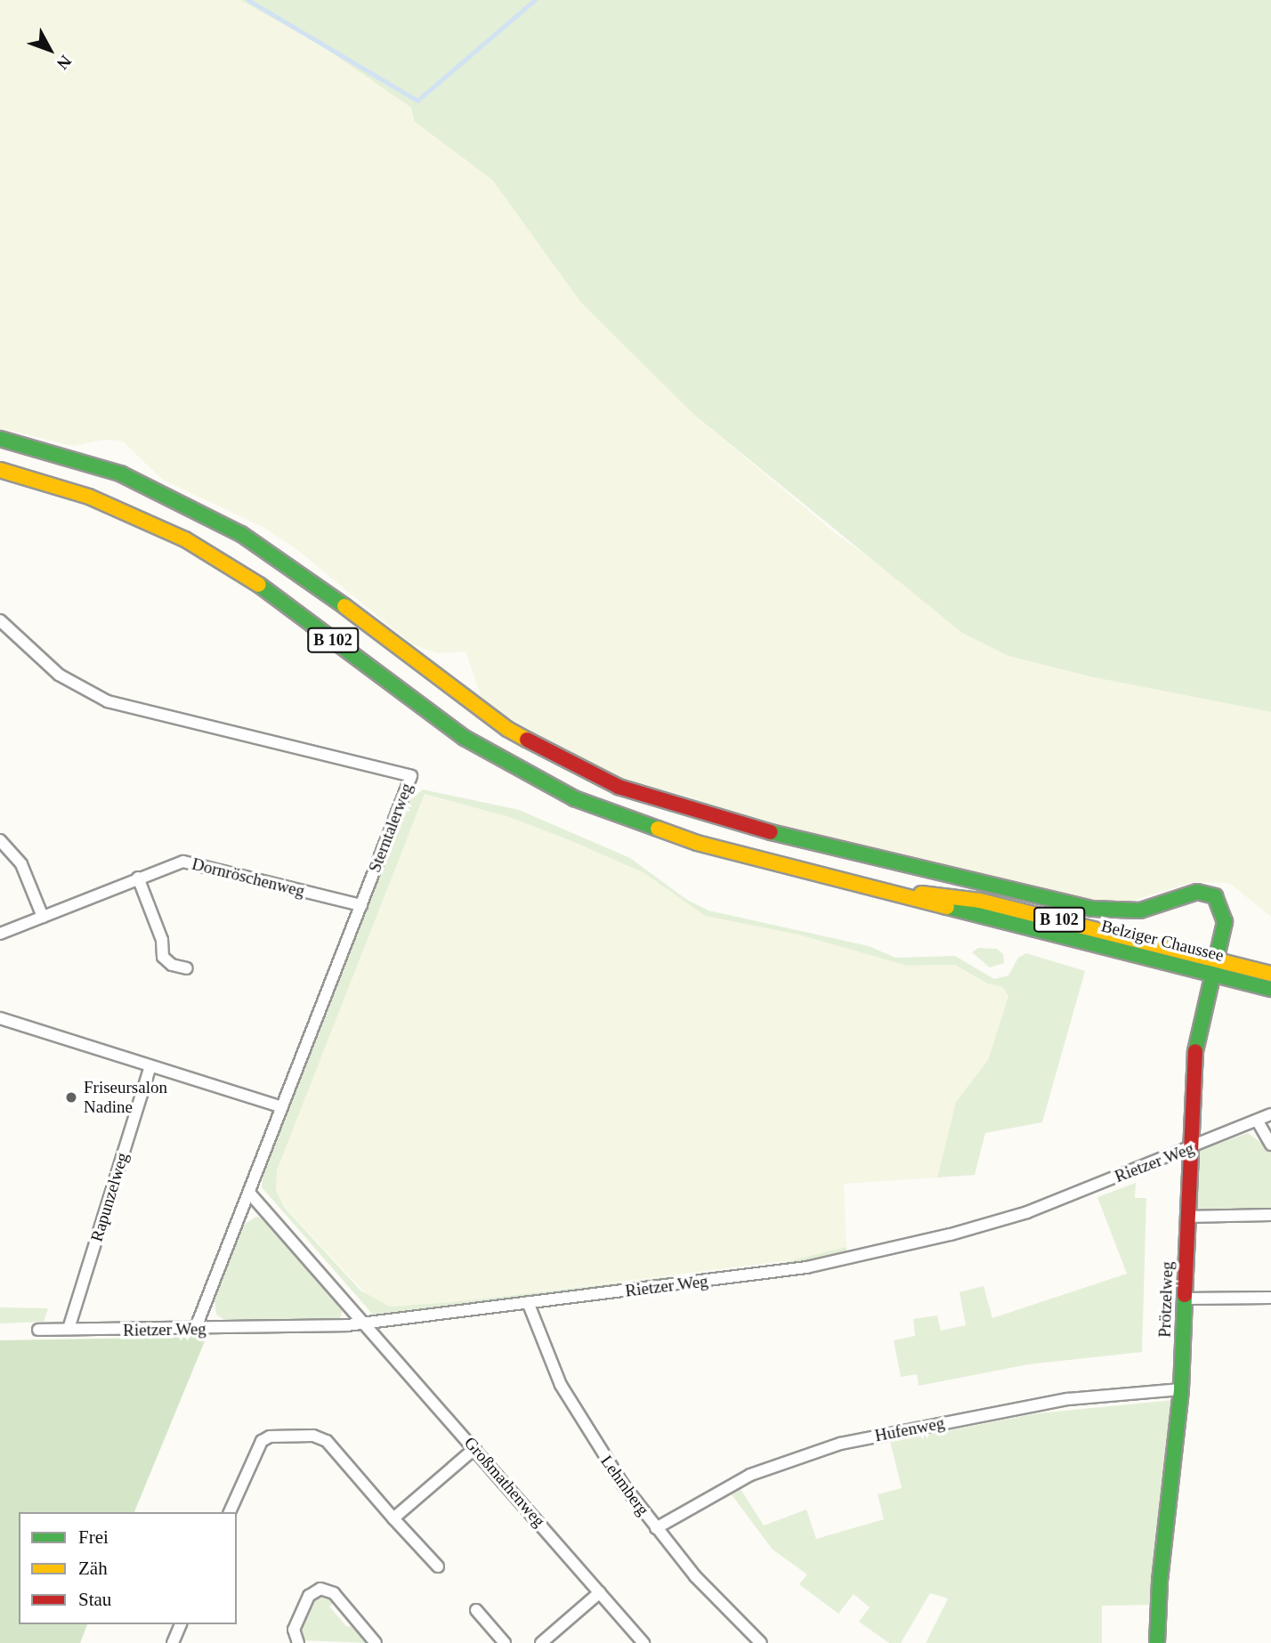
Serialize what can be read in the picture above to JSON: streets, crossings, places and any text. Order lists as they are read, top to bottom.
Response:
{
  "streets": {
    "street": [
      "B 102",
      "Sterntalerweg",
      "Dornröschenweg",
      "Belziger Chaussee",
      "Rietzer Weg",
      "Rapunzelweg",
      "Prötzelweg",
      "Hufenweg",
      "Großmathenweg",
      "Lehmberg"
    ]
  },
  "crossings": [
    ["Sterntalerweg", "Dornröschenweg"],
    ["Sterntalerweg", "Rietzer Weg"],
    ["Belziger Chaussee", "Prötzelweg"],
    ["Rietzer Weg", "Rapunzelweg"],
    ["Rietzer Weg", "Prötzelweg"],
    ["Rietzer Weg", "Großmathenweg"],
    ["Rietzer Weg", "Lehmberg"],
    ["Prötzelweg", "Hufenweg"],
    ["Hufenweg", "Lehmberg"]
  ],
  "places": ["Friseursalon Nadine"],
  "legend": ["Frei", "Zäh", "Stau"],
  "north": "bottom right"
}
